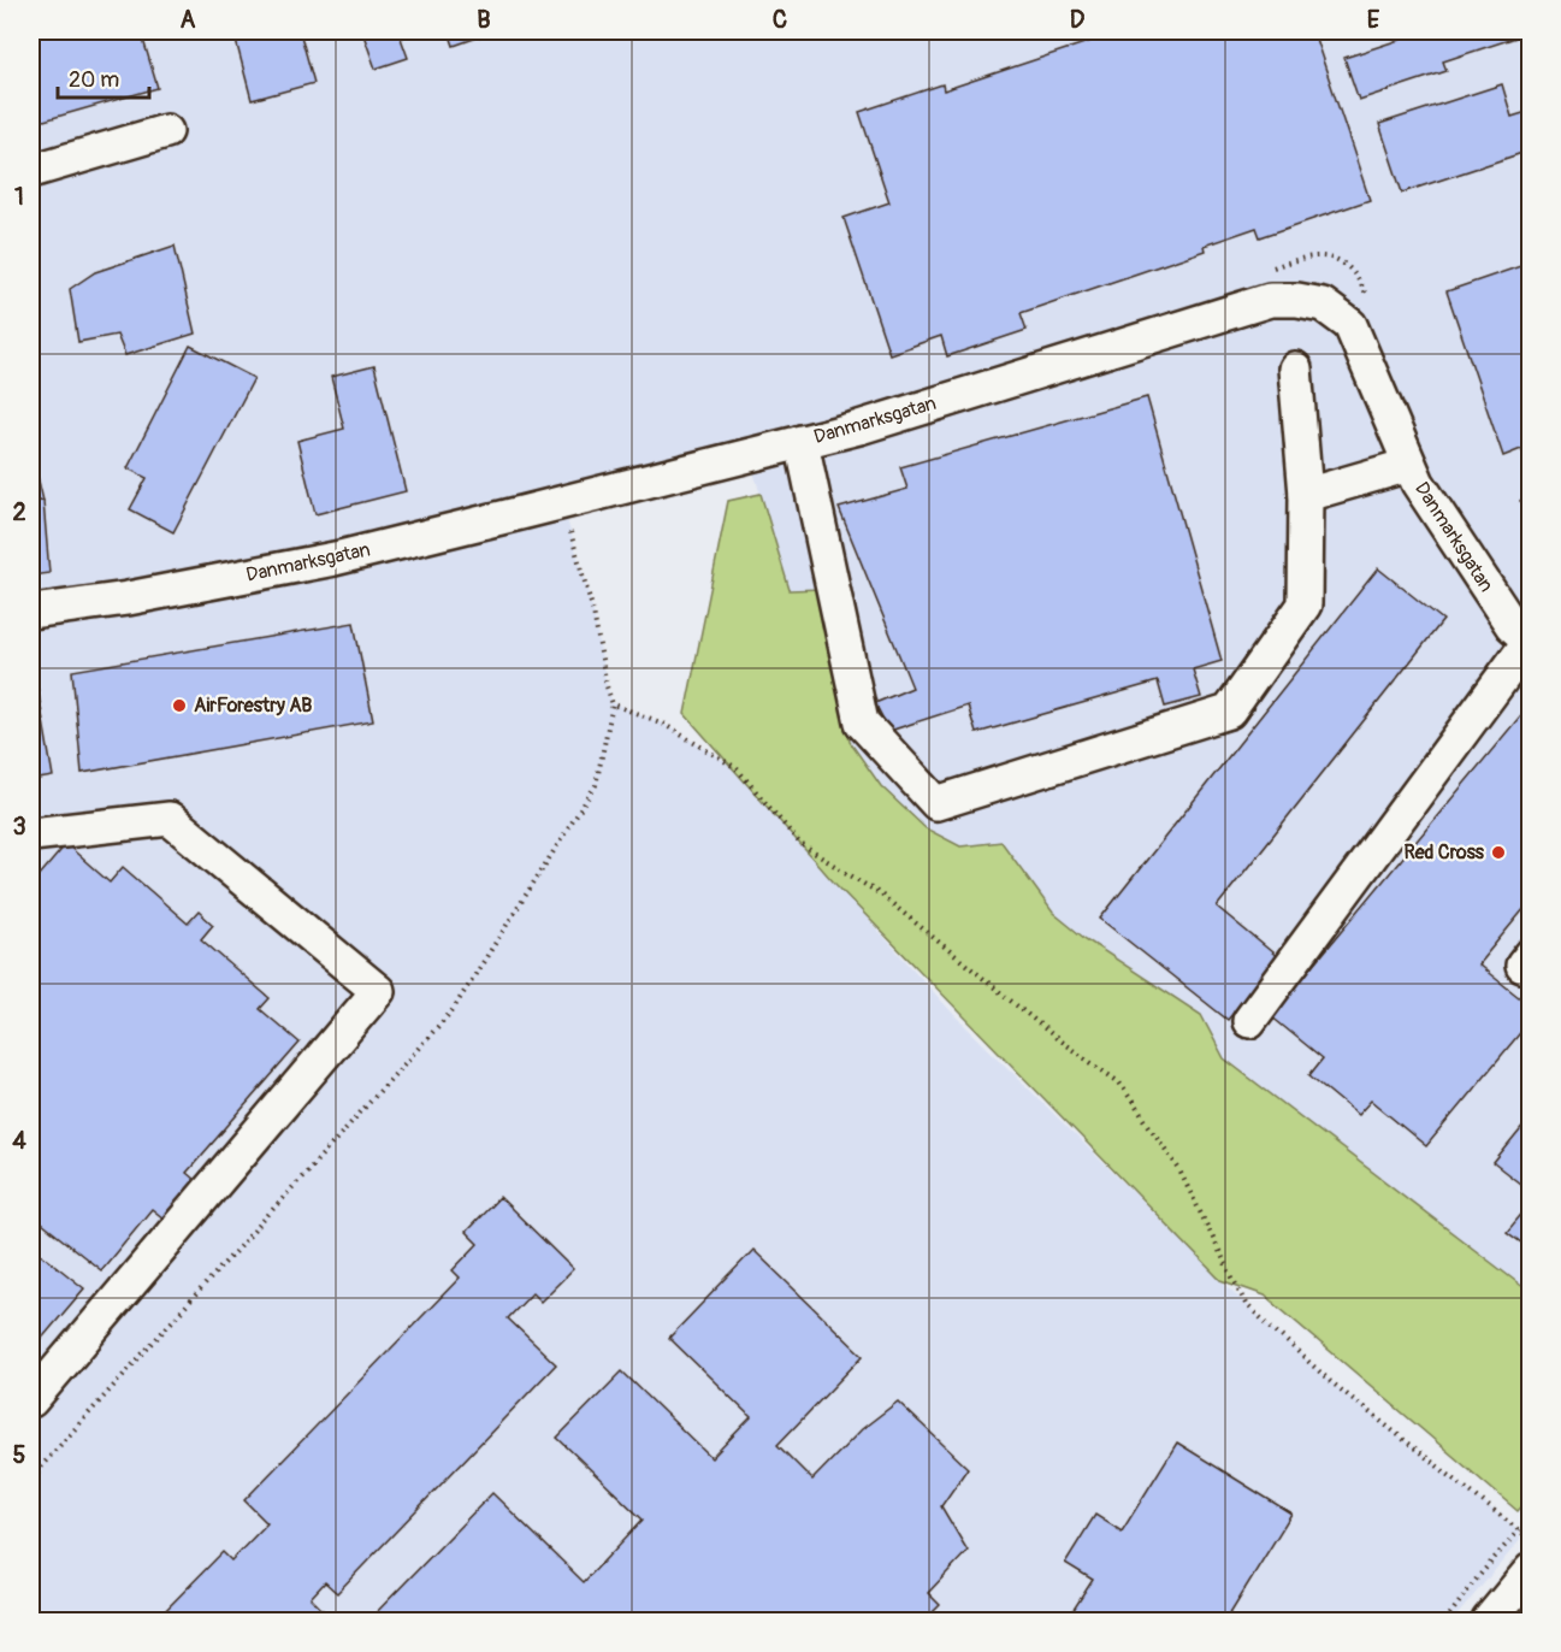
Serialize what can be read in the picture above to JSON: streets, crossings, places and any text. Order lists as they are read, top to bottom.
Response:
{
  "streets": {
    "street": ["Danmarksgatan"]
  },
  "places": ["AirForestry AB", "Red Cross"],
  "scale_bar": "20 m",
  "grid": {
    "columns": [
      "A",
      "B",
      "C",
      "D",
      "E"
    ],
    "rows": [
      "1",
      "2",
      "3",
      "4",
      "5"
    ]
  }
}
